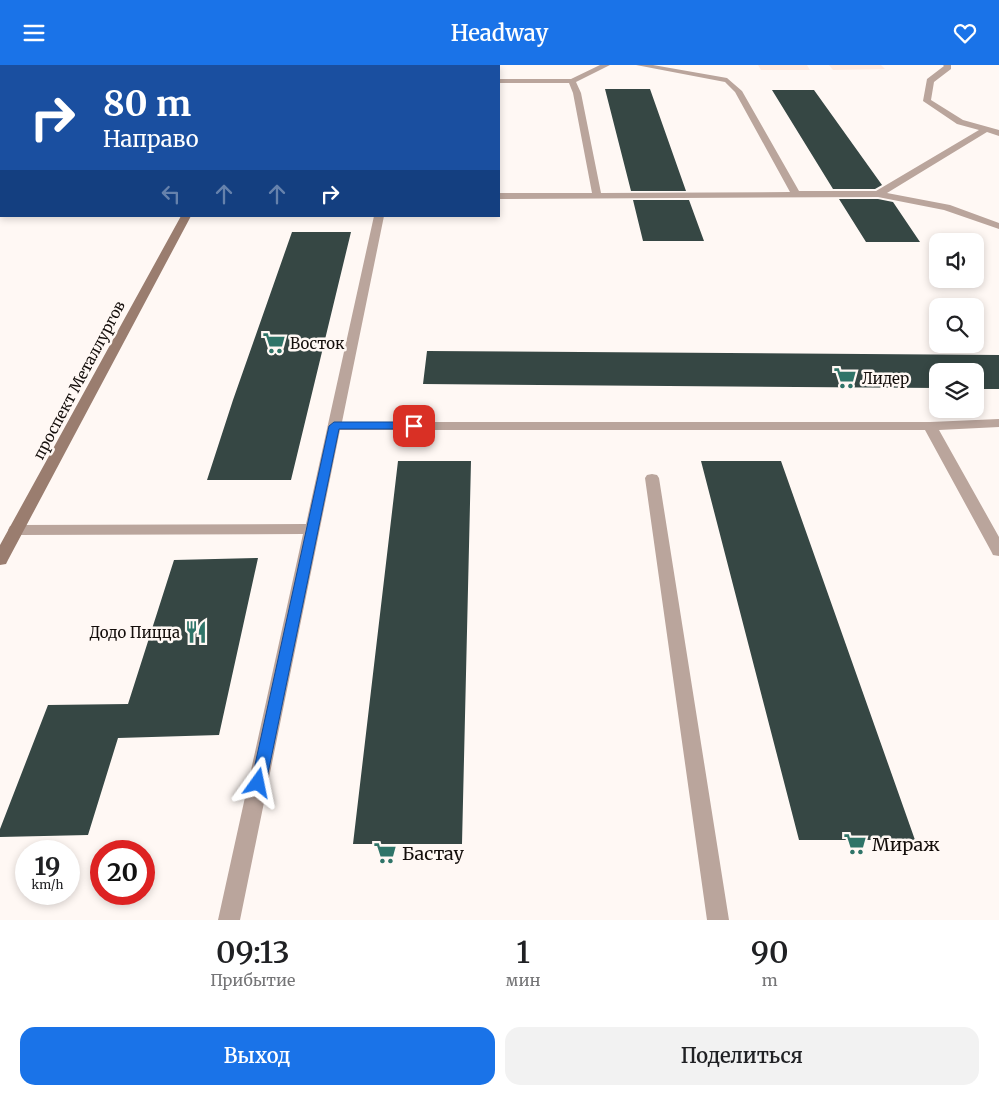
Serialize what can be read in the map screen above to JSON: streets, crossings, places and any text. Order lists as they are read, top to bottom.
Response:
{
  "streets": {
    "main road": ["проспект Металлургов"]
  },
  "places": {
    "supermarket": [
      "Восток",
      "Лидер",
      "Мираж",
      "Бастау"
    ],
    "restaurant": ["Додо Пицца"]
  },
  "page": {
    "header": "Headway",
    "turn": ["80 m", "Направо"],
    "speed": "19 km/h",
    "limit": "20",
    "eta": [
      "09:13",
      "Прибытие",
      "1",
      "мин",
      "90",
      "m"
    ],
    "buttons": ["Выход", "Поделиться"]
  }
}
